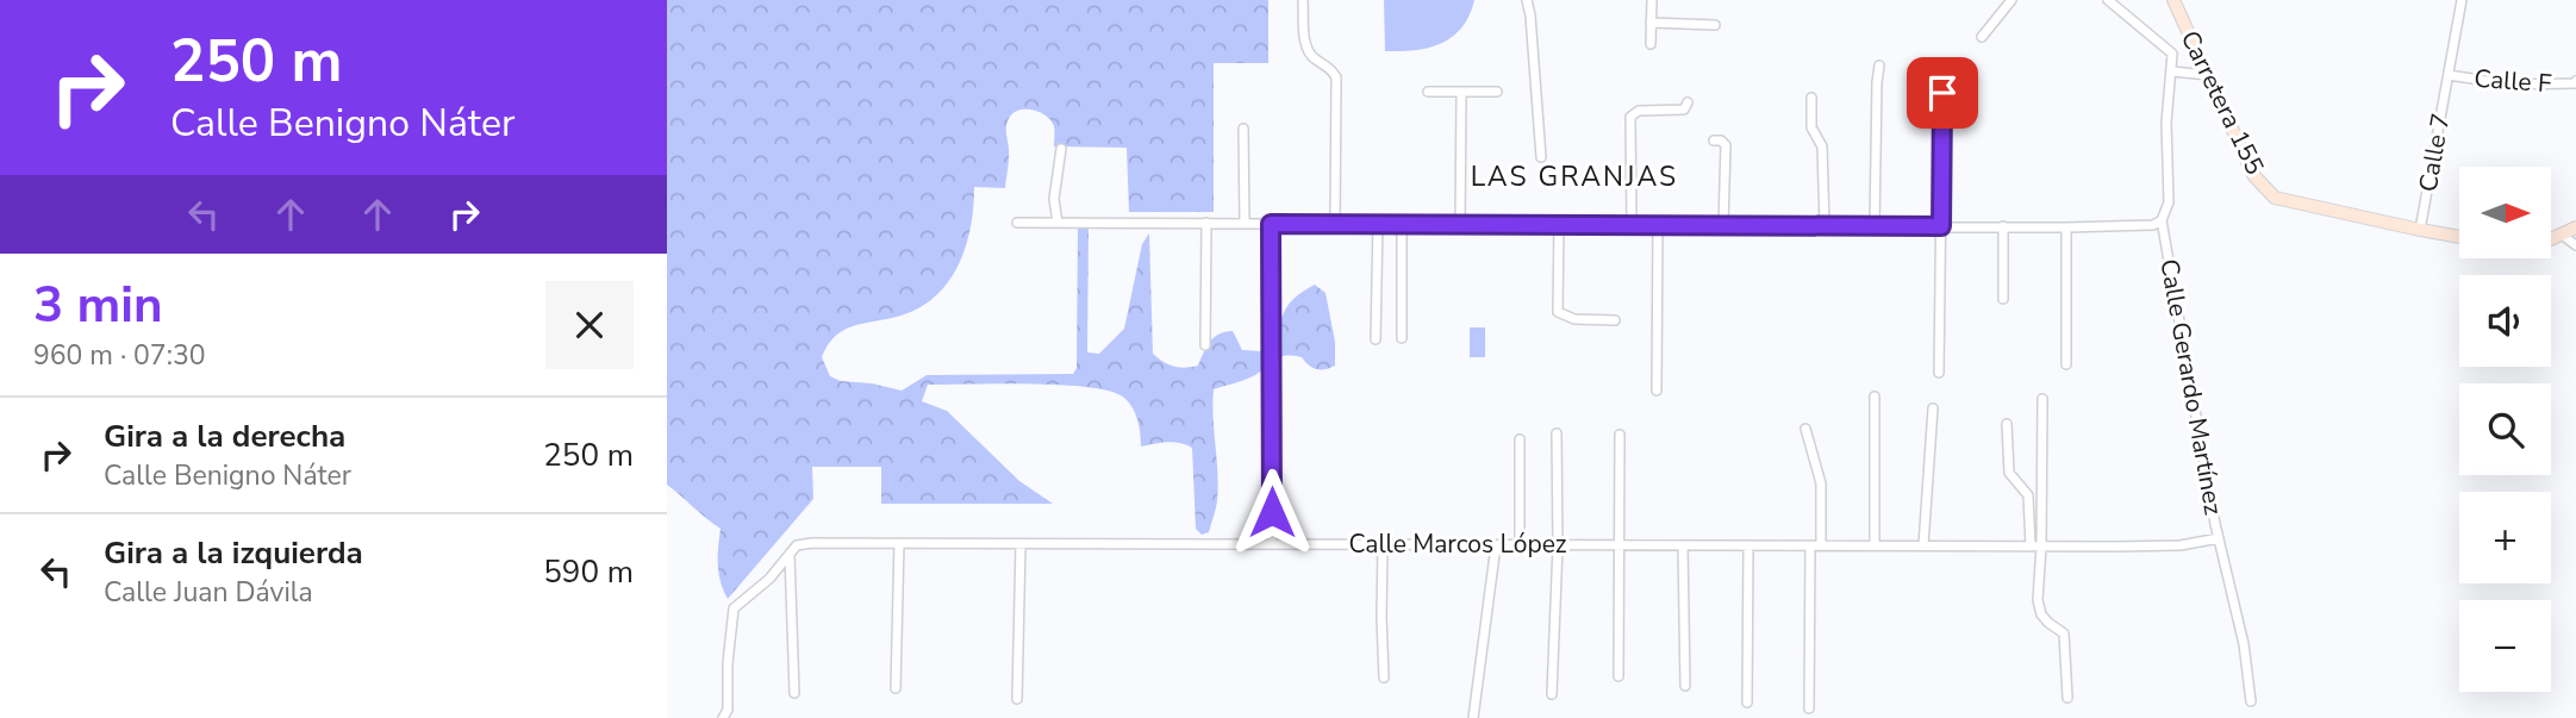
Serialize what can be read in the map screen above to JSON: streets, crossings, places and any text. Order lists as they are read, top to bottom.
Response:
{
  "streets": {
    "street": [
      "Calle F",
      "Carretera 155",
      "Calle 7",
      "Calle Gerardo Martínez",
      "Calle Marcos López"
    ]
  },
  "crossings": [
    ["Calle F", "Calle 7"],
    ["Carretera 155", "Calle 7"],
    ["Calle Gerardo Martínez", "Calle Marcos López"]
  ],
  "districts": ["LAS GRANJAS"],
  "north": "right",
  "page": {
    "turn": ["250 m", "Calle Benigno Náter"],
    "map_buttons": ["+", "−"],
    "heading": ["3 min", "960 m · 07:30"],
    "list": [
      {
        "name": "Gira a la derecha",
        "note": "Calle Benigno Náter",
        "value": "250 m"
      },
      {
        "name": "Gira a la izquierda",
        "note": "Calle Juan Dávila",
        "value": "590 m"
      }
    ]
  }
}
